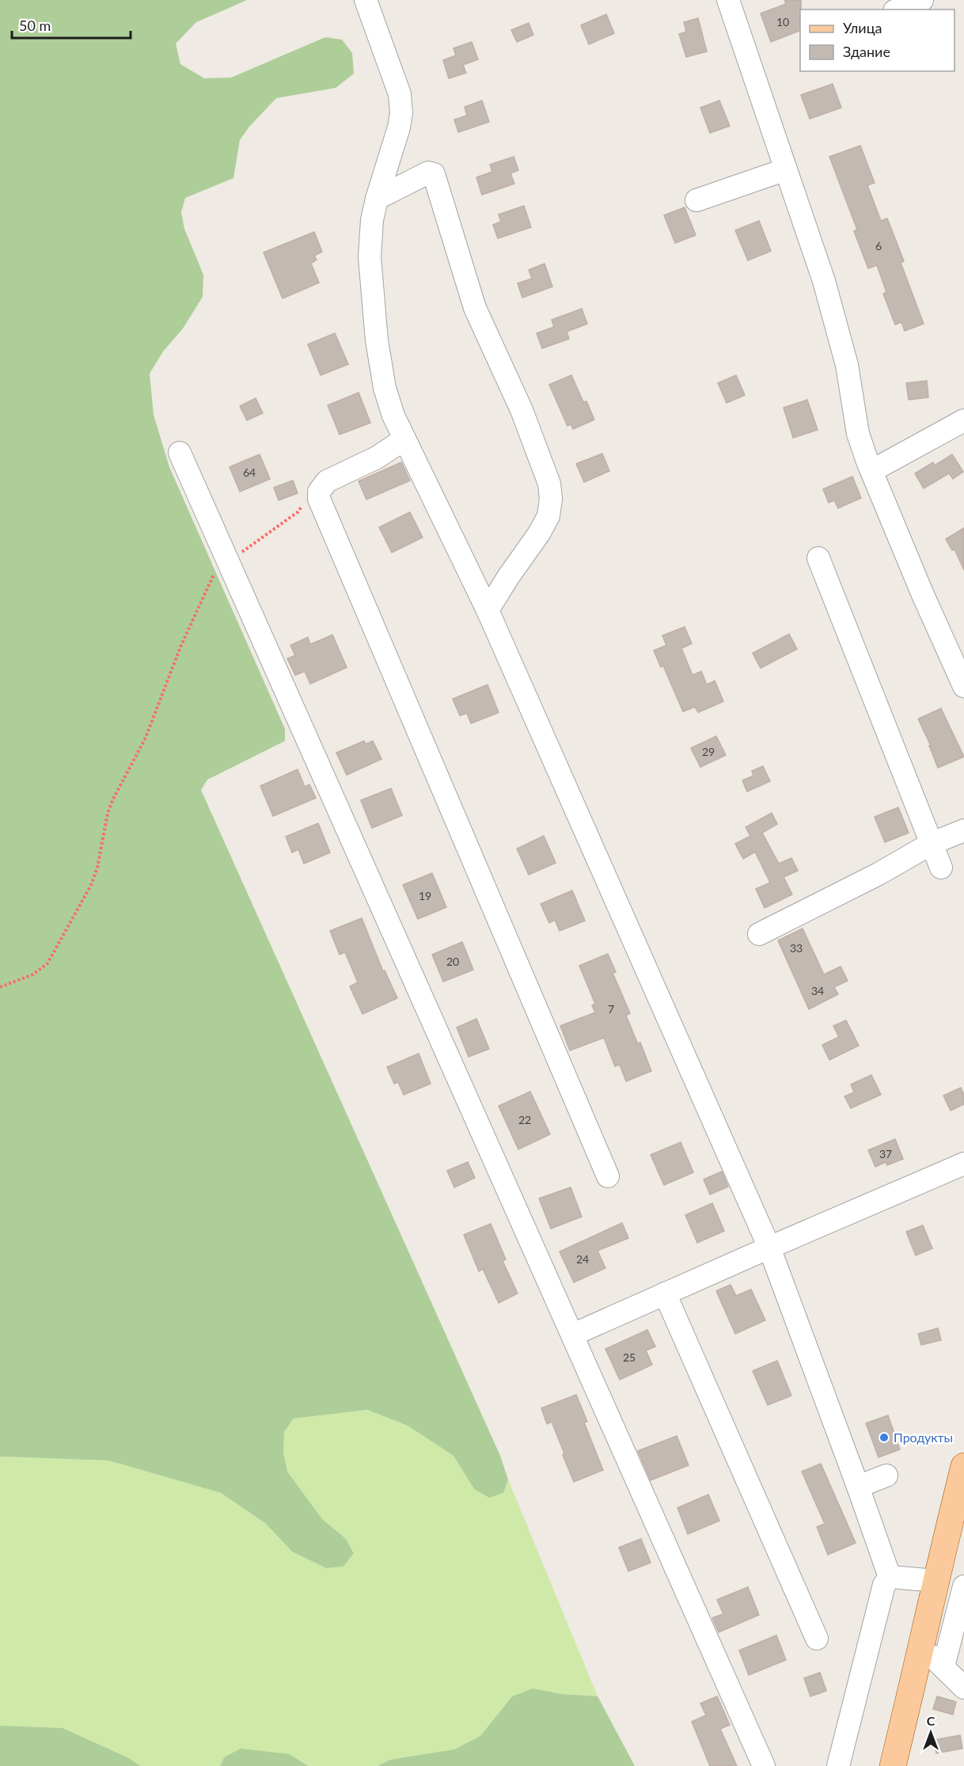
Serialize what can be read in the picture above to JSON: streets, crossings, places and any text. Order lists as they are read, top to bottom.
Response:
{
  "places": ["Продукты"],
  "house_numbers": [
    "10",
    "6",
    "64",
    "29",
    "19",
    "33",
    "20",
    "34",
    "7",
    "22",
    "37",
    "24",
    "25"
  ],
  "legend": ["Улица", "Здание"],
  "scale_bar": "50 m",
  "north": "top"
}
